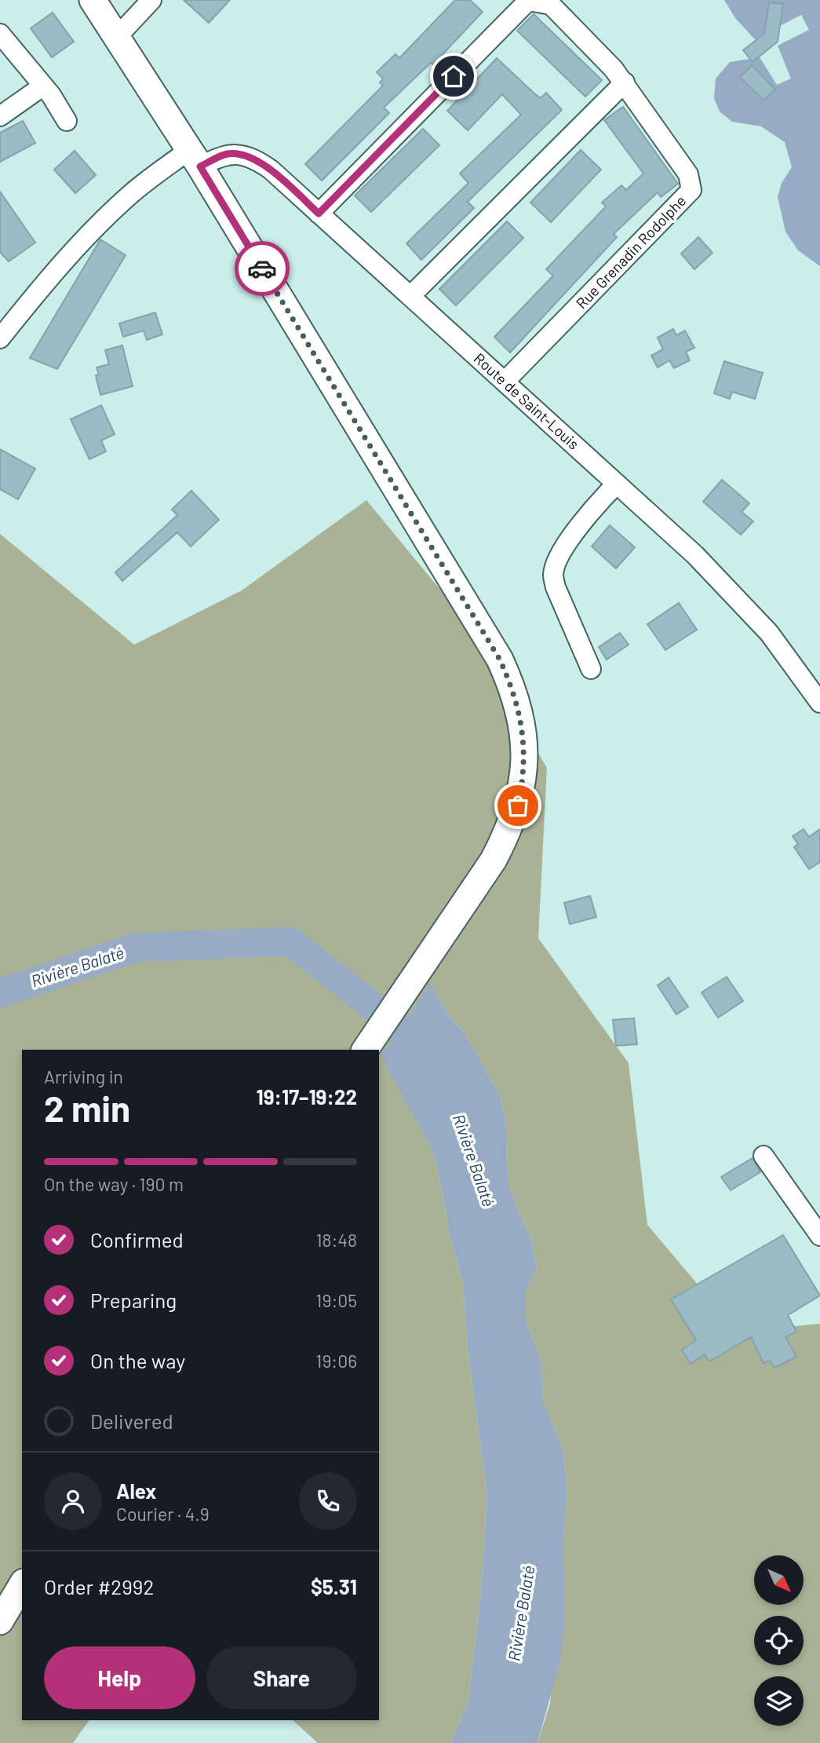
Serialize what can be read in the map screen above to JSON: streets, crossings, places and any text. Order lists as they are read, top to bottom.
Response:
{
  "streets": {
    "street": ["Rue Grenadin Rodolphe", "Route de Saint-Louis"]
  },
  "crossings": [
    ["Rue Grenadin Rodolphe", "Route de Saint-Louis"]
  ],
  "water": ["Rivière Balaté"],
  "north": "bottom right",
  "page": {
    "heading": ["2 min", "Arriving in", "19:17–19:22"],
    "panel": [
      "Alex",
      "Courier · 4.9",
      "Order #2992",
      "$5.31"
    ],
    "bar": "On the way · 190 m",
    "list": [
      ["Confirmed", "18:48"],
      ["Preparing", "19:05"],
      ["On the way", "19:06"],
      "Delivered"
    ],
    "buttons": ["Help", "Share"]
  }
}
